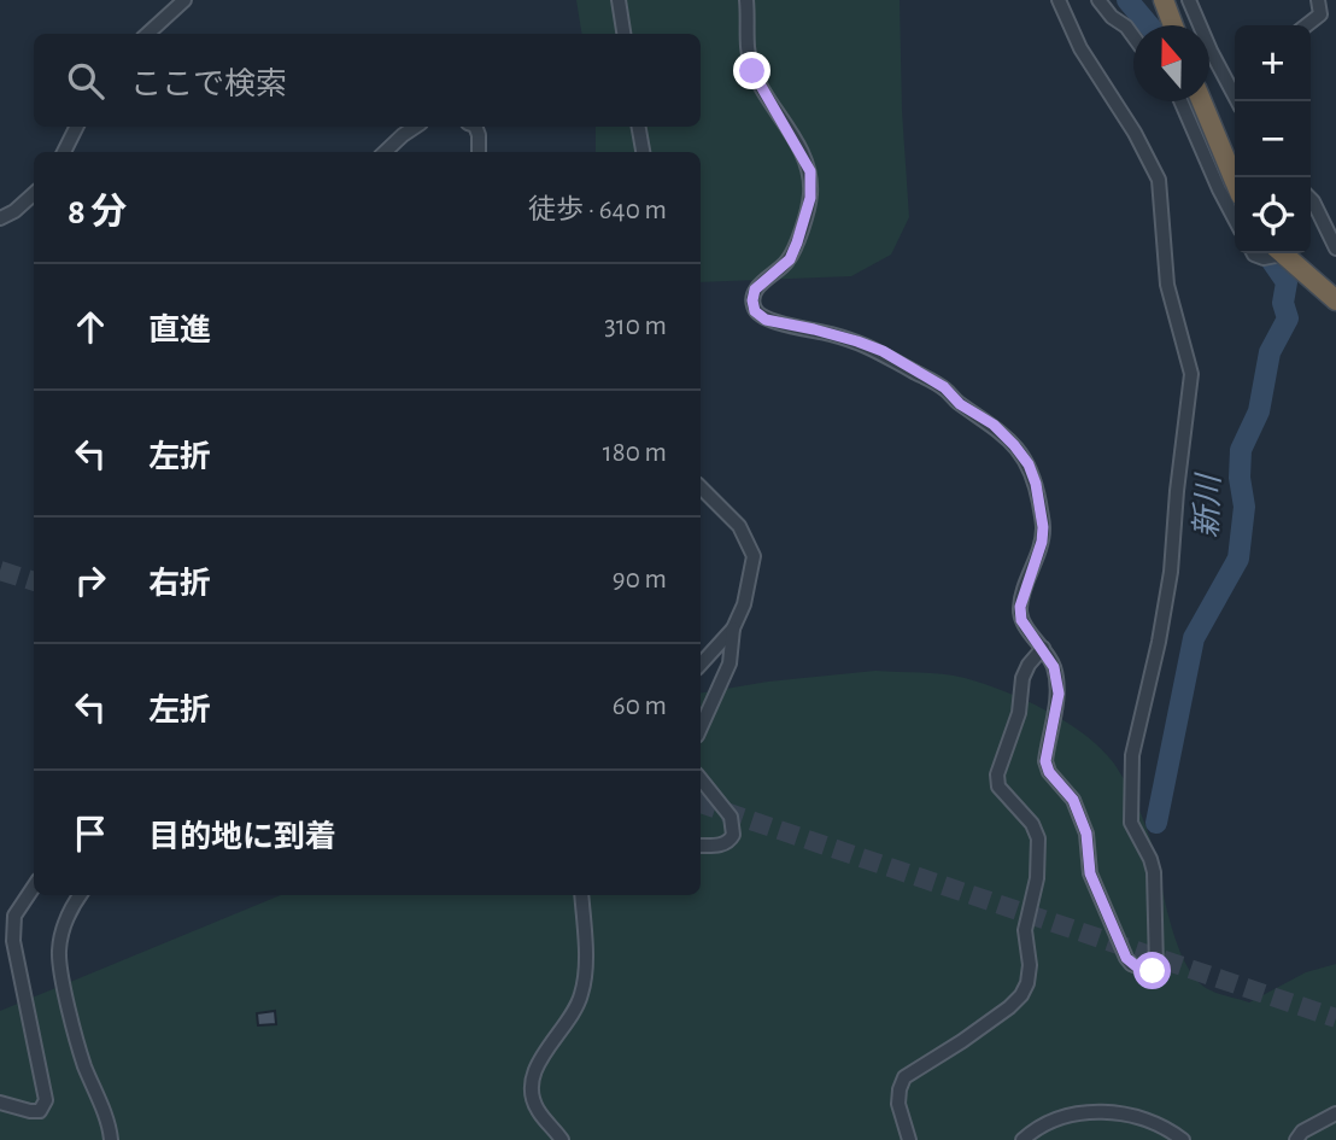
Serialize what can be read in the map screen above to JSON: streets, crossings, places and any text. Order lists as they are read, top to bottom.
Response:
{
  "water": ["新川"],
  "north": "top",
  "page": {
    "map_buttons": ["+", "−"],
    "search": "ここで検索",
    "heading": ["8 分", "徒歩 · 640 m"],
    "list": [
      ["直進", "310 m"],
      ["左折", "180 m"],
      ["右折", "90 m"],
      ["左折", "60 m"],
      "目的地に到着"
    ]
  }
}
